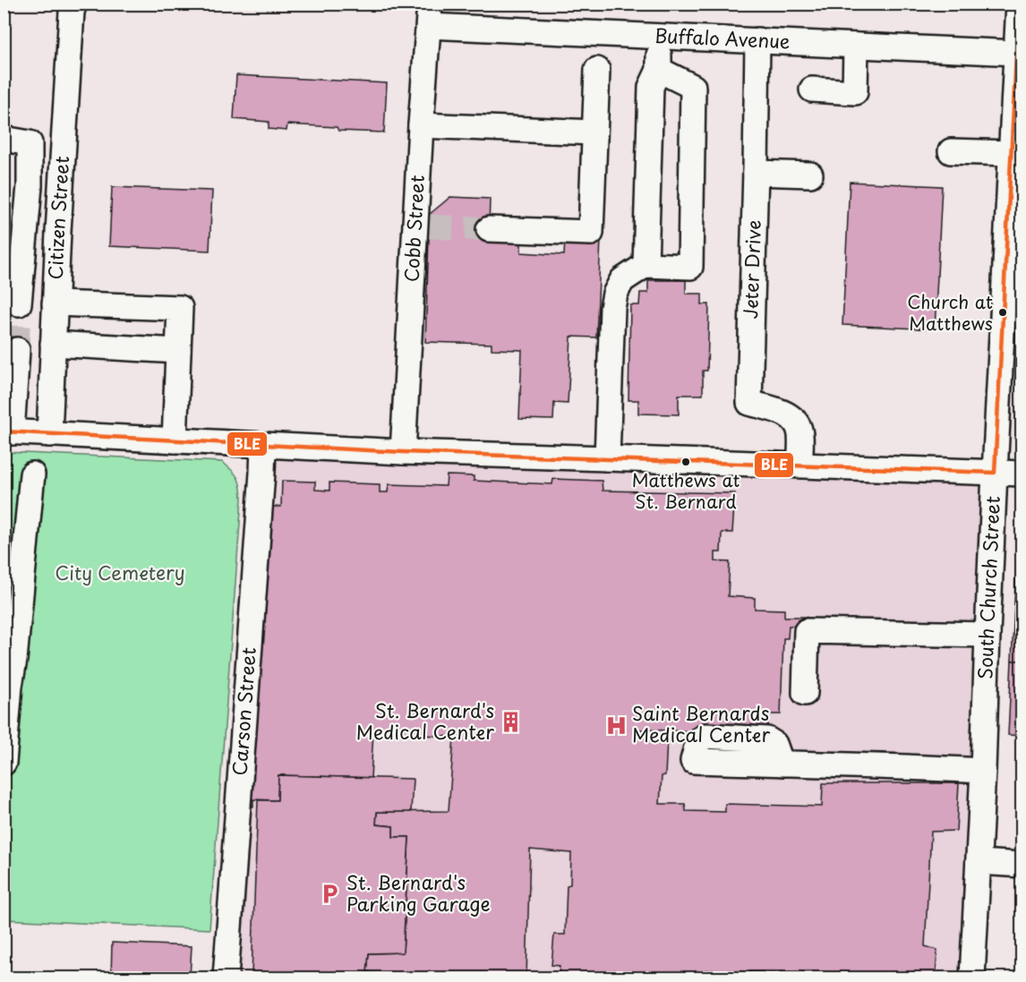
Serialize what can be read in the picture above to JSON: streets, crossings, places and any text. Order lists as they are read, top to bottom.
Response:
{
  "streets": {
    "street": [
      "Buffalo Avenue",
      "Citizen Street",
      "Cobb Street",
      "Jeter Drive",
      "South Church Street",
      "Carson Street"
    ]
  },
  "crossings": [
    ["Buffalo Avenue", "Cobb Street"],
    ["Buffalo Avenue", "Jeter Drive"],
    ["Buffalo Avenue", "South Church Street"]
  ],
  "parks": ["City Cemetery"],
  "places": {
    "other": ["Church at Matthews", "Matthews at St. Bernard"],
    "building": ["St. Bernard's Medical Center"],
    "hospital": ["Saint Bernards Medical Center"],
    "parking": ["St. Bernard's Parking Garage"]
  },
  "lines": ["transit line BLE"]
}
